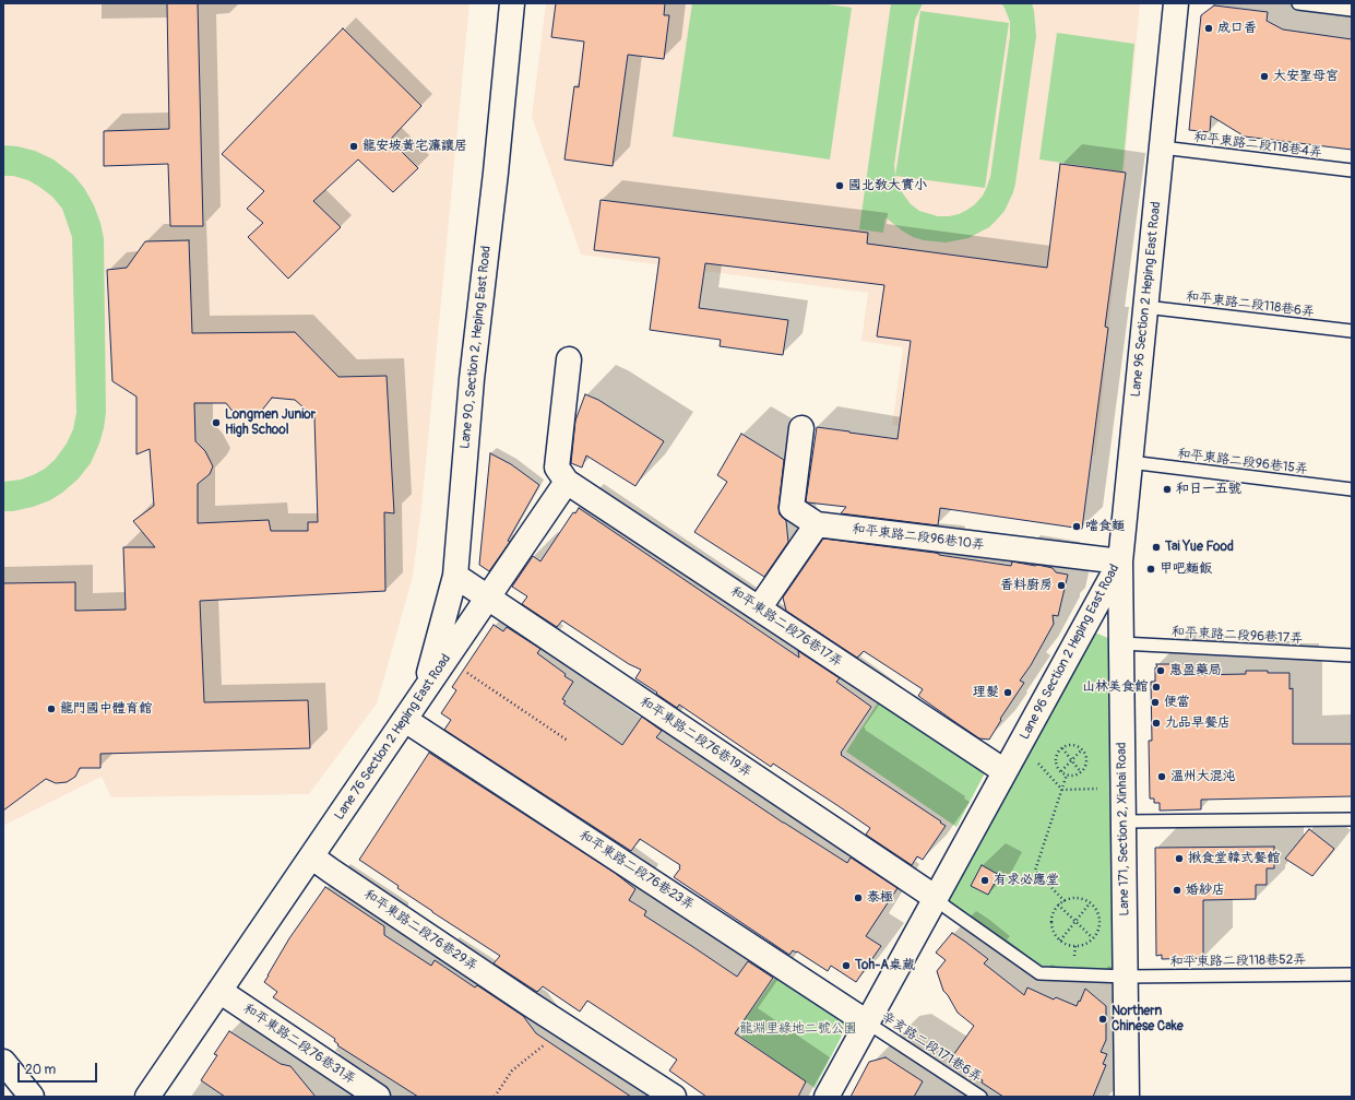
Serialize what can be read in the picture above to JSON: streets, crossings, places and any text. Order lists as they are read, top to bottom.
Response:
{
  "streets": {
    "street": [
      "Lane 96 Section 2 Heping East Road",
      "Lane 90, Section 2, Heping East Road",
      "和平東路二段96巷10弄",
      "和平東路二段76巷17弄",
      "Lane 76 Section 2 Heping East Road",
      "和平東路二段76巷19弄",
      "Lane 171, Section 2, Xinhai Road",
      "和平東路二段76巷23弄",
      "和平東路二段76巷29弄",
      "和平東路二段76巷31弄"
    ],
    "lane": [
      "和平東路二段118巷4弄",
      "和平東路二段118巷6弄",
      "和平東路二段96巷15弄",
      "和平東路二段96巷17弄",
      "和平東路二段118巷52弄",
      "辛亥路二段171巷6弄"
    ]
  },
  "crossings": [
    ["和平東路二段118巷4弄", "Lane 96 Section 2 Heping East Road"],
    ["Lane 96 Section 2 Heping East Road", "和平東路二段118巷6弄"],
    ["Lane 96 Section 2 Heping East Road", "和平東路二段96巷15弄"],
    ["Lane 96 Section 2 Heping East Road", "和平東路二段96巷10弄"],
    ["Lane 96 Section 2 Heping East Road", "和平東路二段76巷17弄"],
    ["Lane 96 Section 2 Heping East Road", "和平東路二段76巷19弄"],
    ["Lane 96 Section 2 Heping East Road", "Lane 171, Section 2, Xinhai Road"],
    ["Lane 96 Section 2 Heping East Road", "和平東路二段76巷23弄"],
    ["Lane 96 Section 2 Heping East Road", "和平東路二段118巷52弄"],
    ["Lane 96 Section 2 Heping East Road", "辛亥路二段171巷6弄"],
    ["Lane 90, Section 2, Heping East Road", "Lane 76 Section 2 Heping East Road"],
    ["Lane 90, Section 2, Heping East Road", "和平東路二段76巷19弄"],
    ["和平東路二段96巷10弄", "Lane 171, Section 2, Xinhai Road"],
    ["和平東路二段76巷17弄", "Lane 76 Section 2 Heping East Road"],
    ["和平東路二段96巷17弄", "Lane 171, Section 2, Xinhai Road"],
    ["Lane 76 Section 2 Heping East Road", "和平東路二段76巷19弄"],
    ["Lane 76 Section 2 Heping East Road", "和平東路二段76巷23弄"],
    ["Lane 76 Section 2 Heping East Road", "和平東路二段76巷29弄"],
    ["Lane 76 Section 2 Heping East Road", "和平東路二段76巷31弄"],
    ["和平東路二段76巷19弄", "和平東路二段118巷52弄"],
    ["Lane 171, Section 2, Xinhai Road", "和平東路二段118巷52弄"],
    ["和平東路二段76巷23弄", "辛亥路二段171巷6弄"]
  ],
  "parks": ["龍淵里綠地二號公園"],
  "places": [
    "成口香",
    "大安聖母宮",
    "龍安坡黃宅濂讓居",
    "國北教大實小",
    "Longmen Junior High School",
    "和日一五號",
    "噹食麵",
    "Tai Yue Food",
    "甲吧麵飯",
    "香料廚房",
    "惠盈藥局",
    "山林美食館",
    "理髮",
    "便當",
    "龍門國中體育館",
    "九品早餐店",
    "溫州大混沌",
    "揪食堂韓式餐館",
    "有求必應堂",
    "婚紗店",
    "泰極",
    "Toh-A桌藏",
    "Northern Chinese Cake"
  ],
  "scale_bar": "20 m"
}
